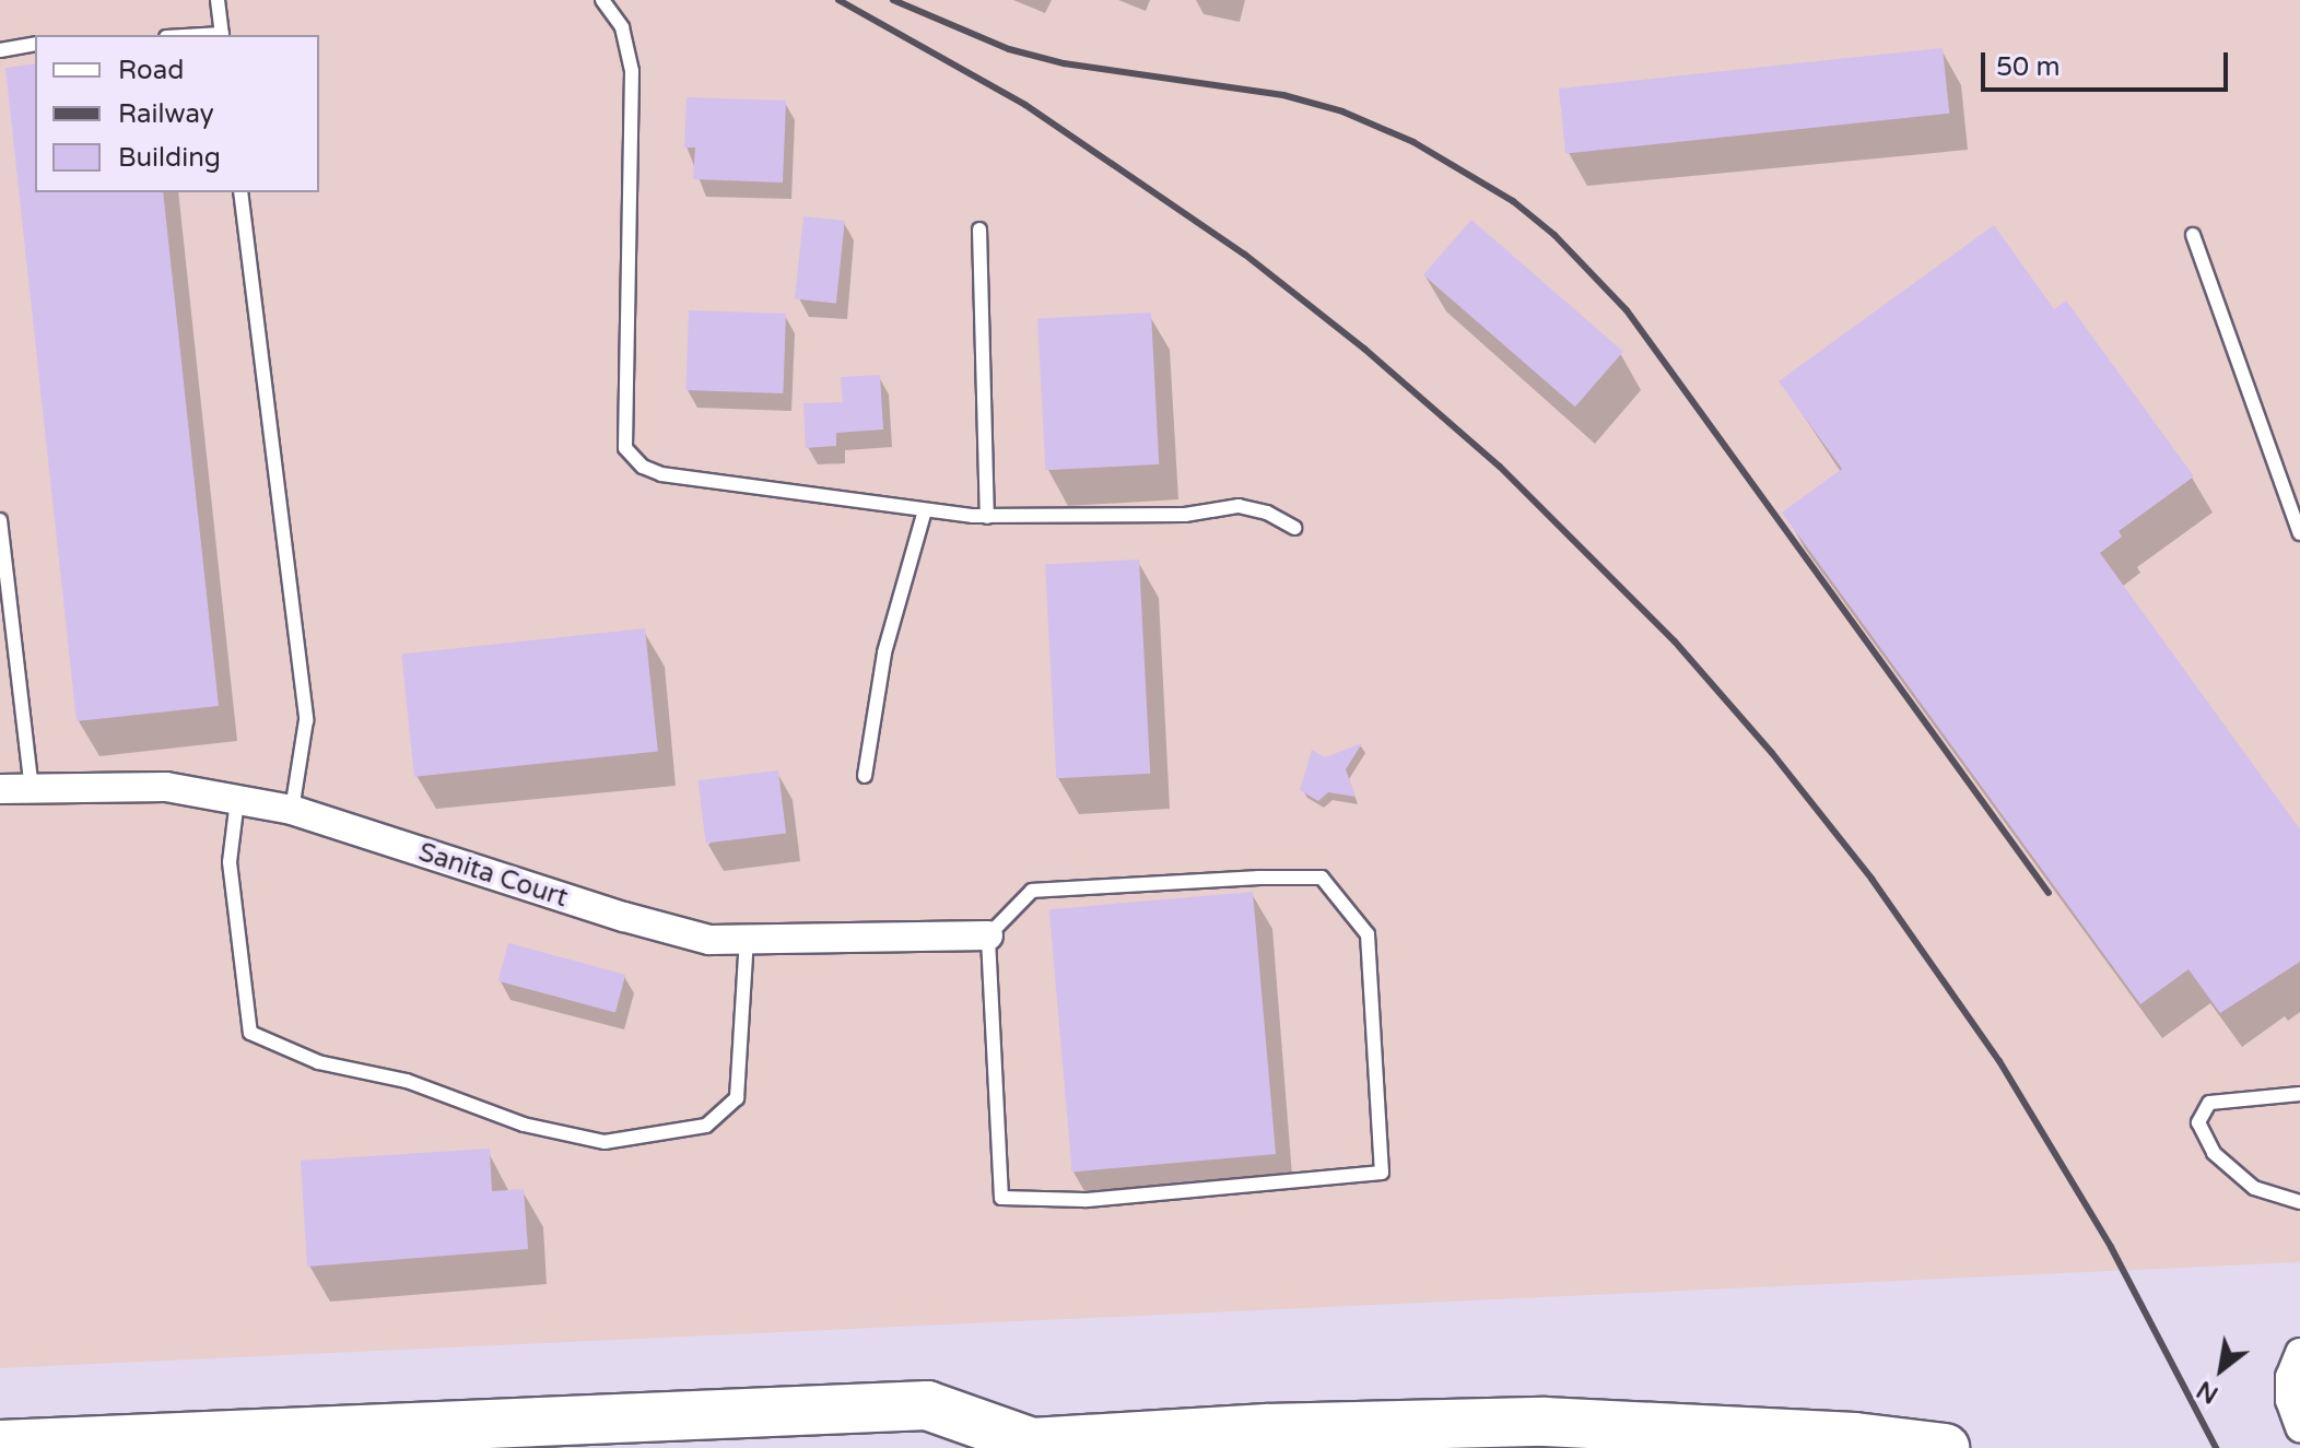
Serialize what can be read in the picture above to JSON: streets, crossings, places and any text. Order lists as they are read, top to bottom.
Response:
{
  "streets": {
    "street": ["Sanita Court"]
  },
  "legend": ["Road", "Railway", "Building"],
  "scale_bar": "50 m",
  "north": "bottom left"
}
